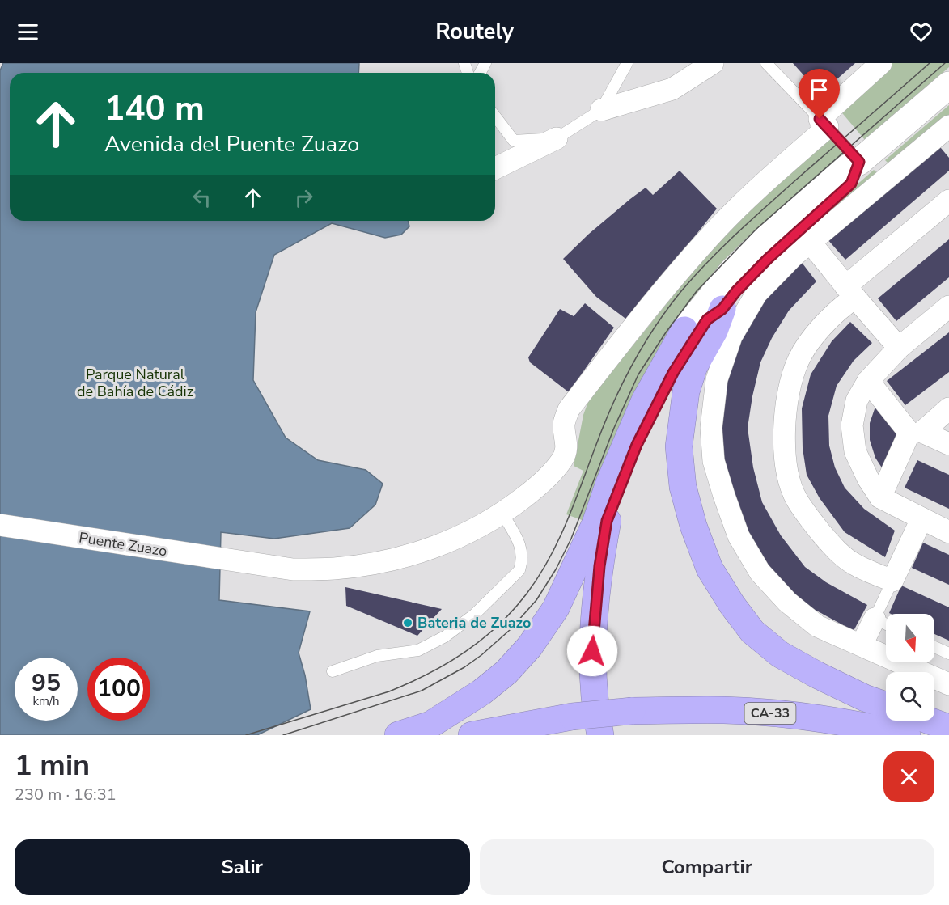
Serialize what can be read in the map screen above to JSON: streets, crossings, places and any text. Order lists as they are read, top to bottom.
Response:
{
  "streets": {
    "highway": ["CA-33"],
    "street": ["Puente Zuazo"]
  },
  "parks": ["Parque Natural de Bahía de Cádiz"],
  "places": ["Bateria de Zuazo"],
  "north": "bottom",
  "page": {
    "header": "Routely",
    "turn": ["140 m", "Avenida del Puente Zuazo"],
    "speed": "95 km/h",
    "limit": "100",
    "heading": ["1 min", "230 m · 16:31"],
    "buttons": ["Salir", "Compartir"]
  }
}
